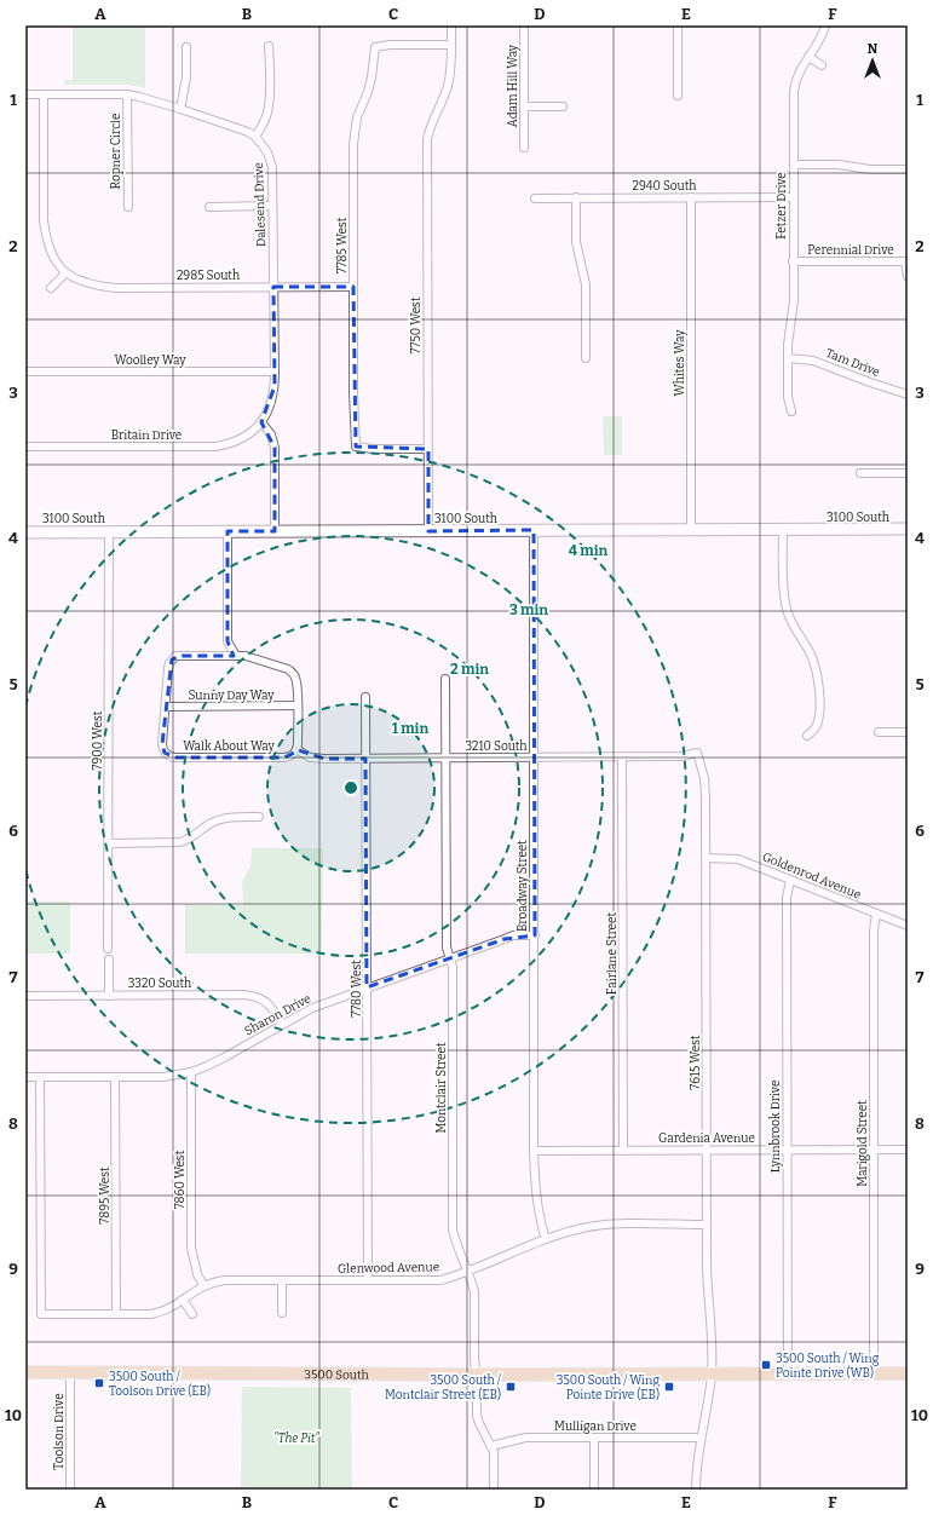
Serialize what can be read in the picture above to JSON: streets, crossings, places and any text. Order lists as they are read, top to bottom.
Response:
{
  "streets": {
    "main road": ["3500 South"],
    "street": [
      "Adam Hill Way",
      "Ropner Circle",
      "2940 South",
      "Dalesend Drive",
      "Fetzer Drive",
      "7785 West",
      "Perennial Drive",
      "2985 South",
      "7750 West",
      "Woolley Way",
      "Tam Drive",
      "Whites Way",
      "Britain Drive",
      "3100 South",
      "Sunny Day Way",
      "7900 West",
      "Walk About Way",
      "3210 South",
      "Goldenrod Avenue",
      "Broadway Street",
      "Fairlane Street",
      "3320 South",
      "7780 West",
      "Sharon Drive",
      "7615 West",
      "Montclair Street",
      "Lynnbrook Drive",
      "Gardenia Avenue",
      "Marigold Street",
      "7860 West",
      "7895 West",
      "Glenwood Avenue",
      "Mulligan Drive",
      "Toolson Drive"
    ]
  },
  "crossings": [
    ["Ropner Circle", "Dalesend Drive"],
    ["2940 South", "Fetzer Drive"],
    ["2940 South", "Whites Way"],
    ["Dalesend Drive", "2985 South"],
    ["Dalesend Drive", "Woolley Way"],
    ["Dalesend Drive", "Britain Drive"],
    ["Fetzer Drive", "Perennial Drive"],
    ["Fetzer Drive", "Tam Drive"],
    ["7785 West", "2985 South"],
    ["7785 West", "7750 West"],
    ["7750 West", "3100 South"],
    ["Whites Way", "3100 South"],
    ["3100 South", "7900 West"],
    ["3100 South", "Broadway Street"],
    ["Sunny Day Way", "Walk About Way"],
    ["Walk About Way", "3210 South"],
    ["3210 South", "Broadway Street"],
    ["3210 South", "Fairlane Street"],
    ["3210 South", "7780 West"],
    ["3210 South", "7615 West"],
    ["3210 South", "Montclair Street"],
    ["Goldenrod Avenue", "7615 West"],
    ["Goldenrod Avenue", "Lynnbrook Drive"],
    ["Goldenrod Avenue", "Marigold Street"],
    ["Broadway Street", "Sharon Drive"],
    ["Broadway Street", "Gardenia Avenue"],
    ["Broadway Street", "Glenwood Avenue"],
    ["Fairlane Street", "Gardenia Avenue"],
    ["3320 South", "Sharon Drive"],
    ["7780 West", "Sharon Drive"],
    ["7780 West", "Glenwood Avenue"],
    ["Sharon Drive", "Montclair Street"],
    ["Sharon Drive", "7860 West"],
    ["Sharon Drive", "7895 West"],
    ["Sharon Drive", "Glenwood Avenue"],
    ["7615 West", "Gardenia Avenue"],
    ["7615 West", "Glenwood Avenue"],
    ["7615 West", "3500 South"],
    ["7615 West", "Mulligan Drive"],
    ["Montclair Street", "Glenwood Avenue"],
    ["Montclair Street", "3500 South"],
    ["Montclair Street", "Mulligan Drive"],
    ["Lynnbrook Drive", "Gardenia Avenue"],
    ["Lynnbrook Drive", "3500 South"],
    ["Gardenia Avenue", "Marigold Street"],
    ["Marigold Street", "3500 South"],
    ["7860 West", "Glenwood Avenue"],
    ["7895 West", "Glenwood Avenue"],
    ["3500 South", "Toolson Drive"]
  ],
  "parks": ["\"The Pit\""],
  "places": {
    "transit": [
      "3500 South / Wing Pointe Drive (WB)",
      "3500 South / Toolson Drive (EB)",
      "3500 South / Montclair Street (EB)",
      "3500 South / Wing Pointe Drive (EB)"
    ]
  },
  "north": "top",
  "grid": {
    "columns": [
      "A",
      "B",
      "C",
      "D",
      "E",
      "F"
    ],
    "rows": [
      "1",
      "2",
      "3",
      "4",
      "5",
      "6",
      "7",
      "8",
      "9",
      "10"
    ]
  },
  "rings": [
    "4 min",
    "3 min",
    "2 min",
    "1 min"
  ]
}
